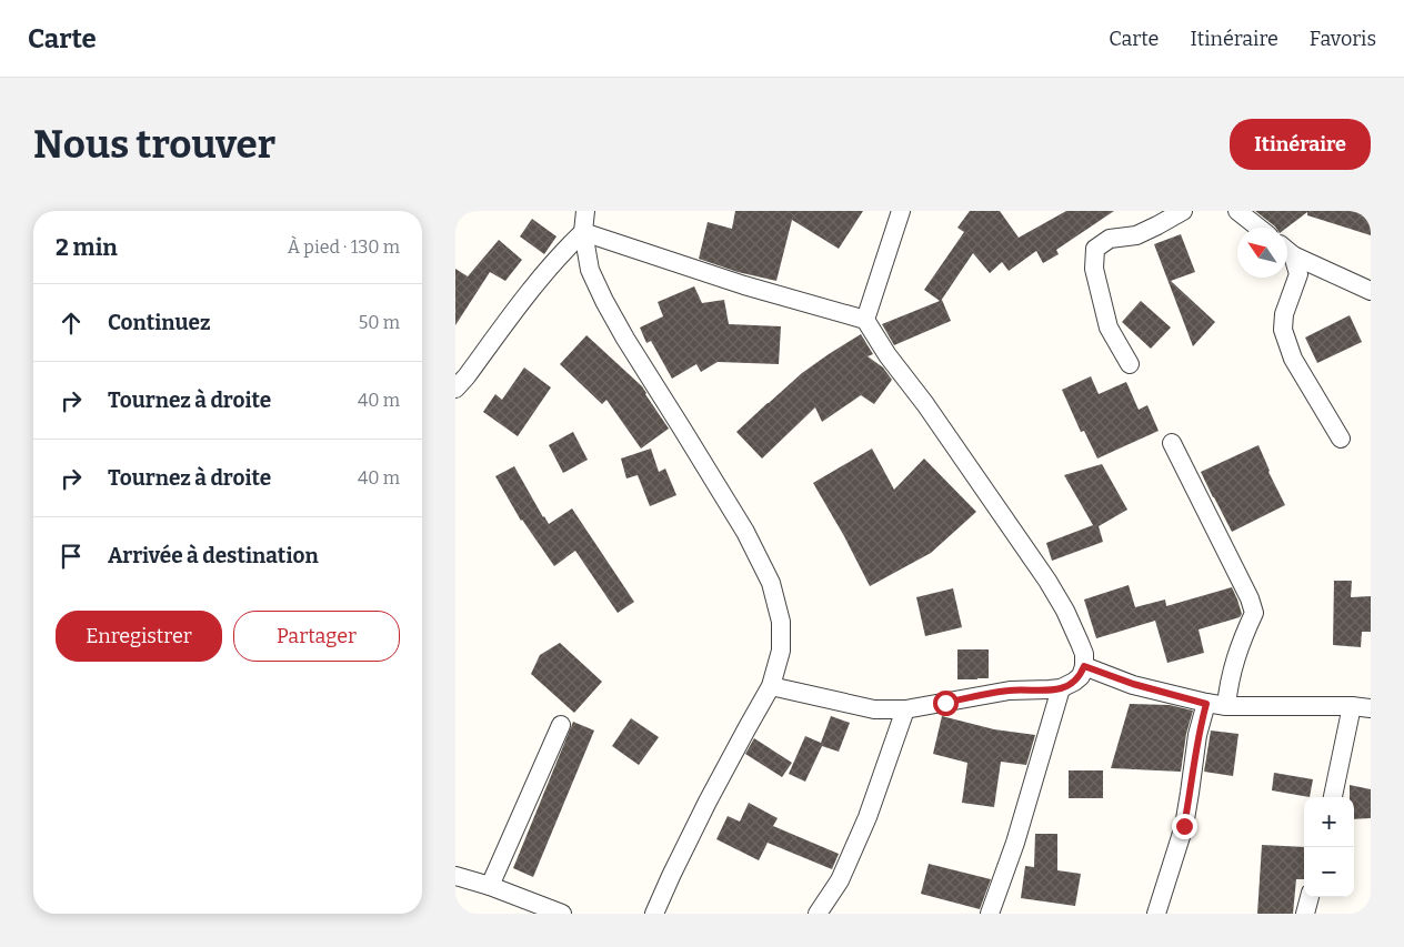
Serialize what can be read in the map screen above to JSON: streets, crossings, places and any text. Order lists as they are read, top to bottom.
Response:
{
  "north": "top left",
  "page": {
    "header": "Carte",
    "nav": ["Carte", "Itinéraire", "Favoris"],
    "buttons": [
      "Itinéraire",
      ["Enregistrer", "Partager"]
    ],
    "title": "Nous trouver",
    "heading": ["2 min", "À pied · 130 m"],
    "list": [
      ["Continuez", "50 m"],
      ["Tournez à droite", "40 m"],
      ["Tournez à droite", "40 m"],
      "Arrivée à destination"
    ],
    "map_buttons": ["+", "−"]
  }
}
